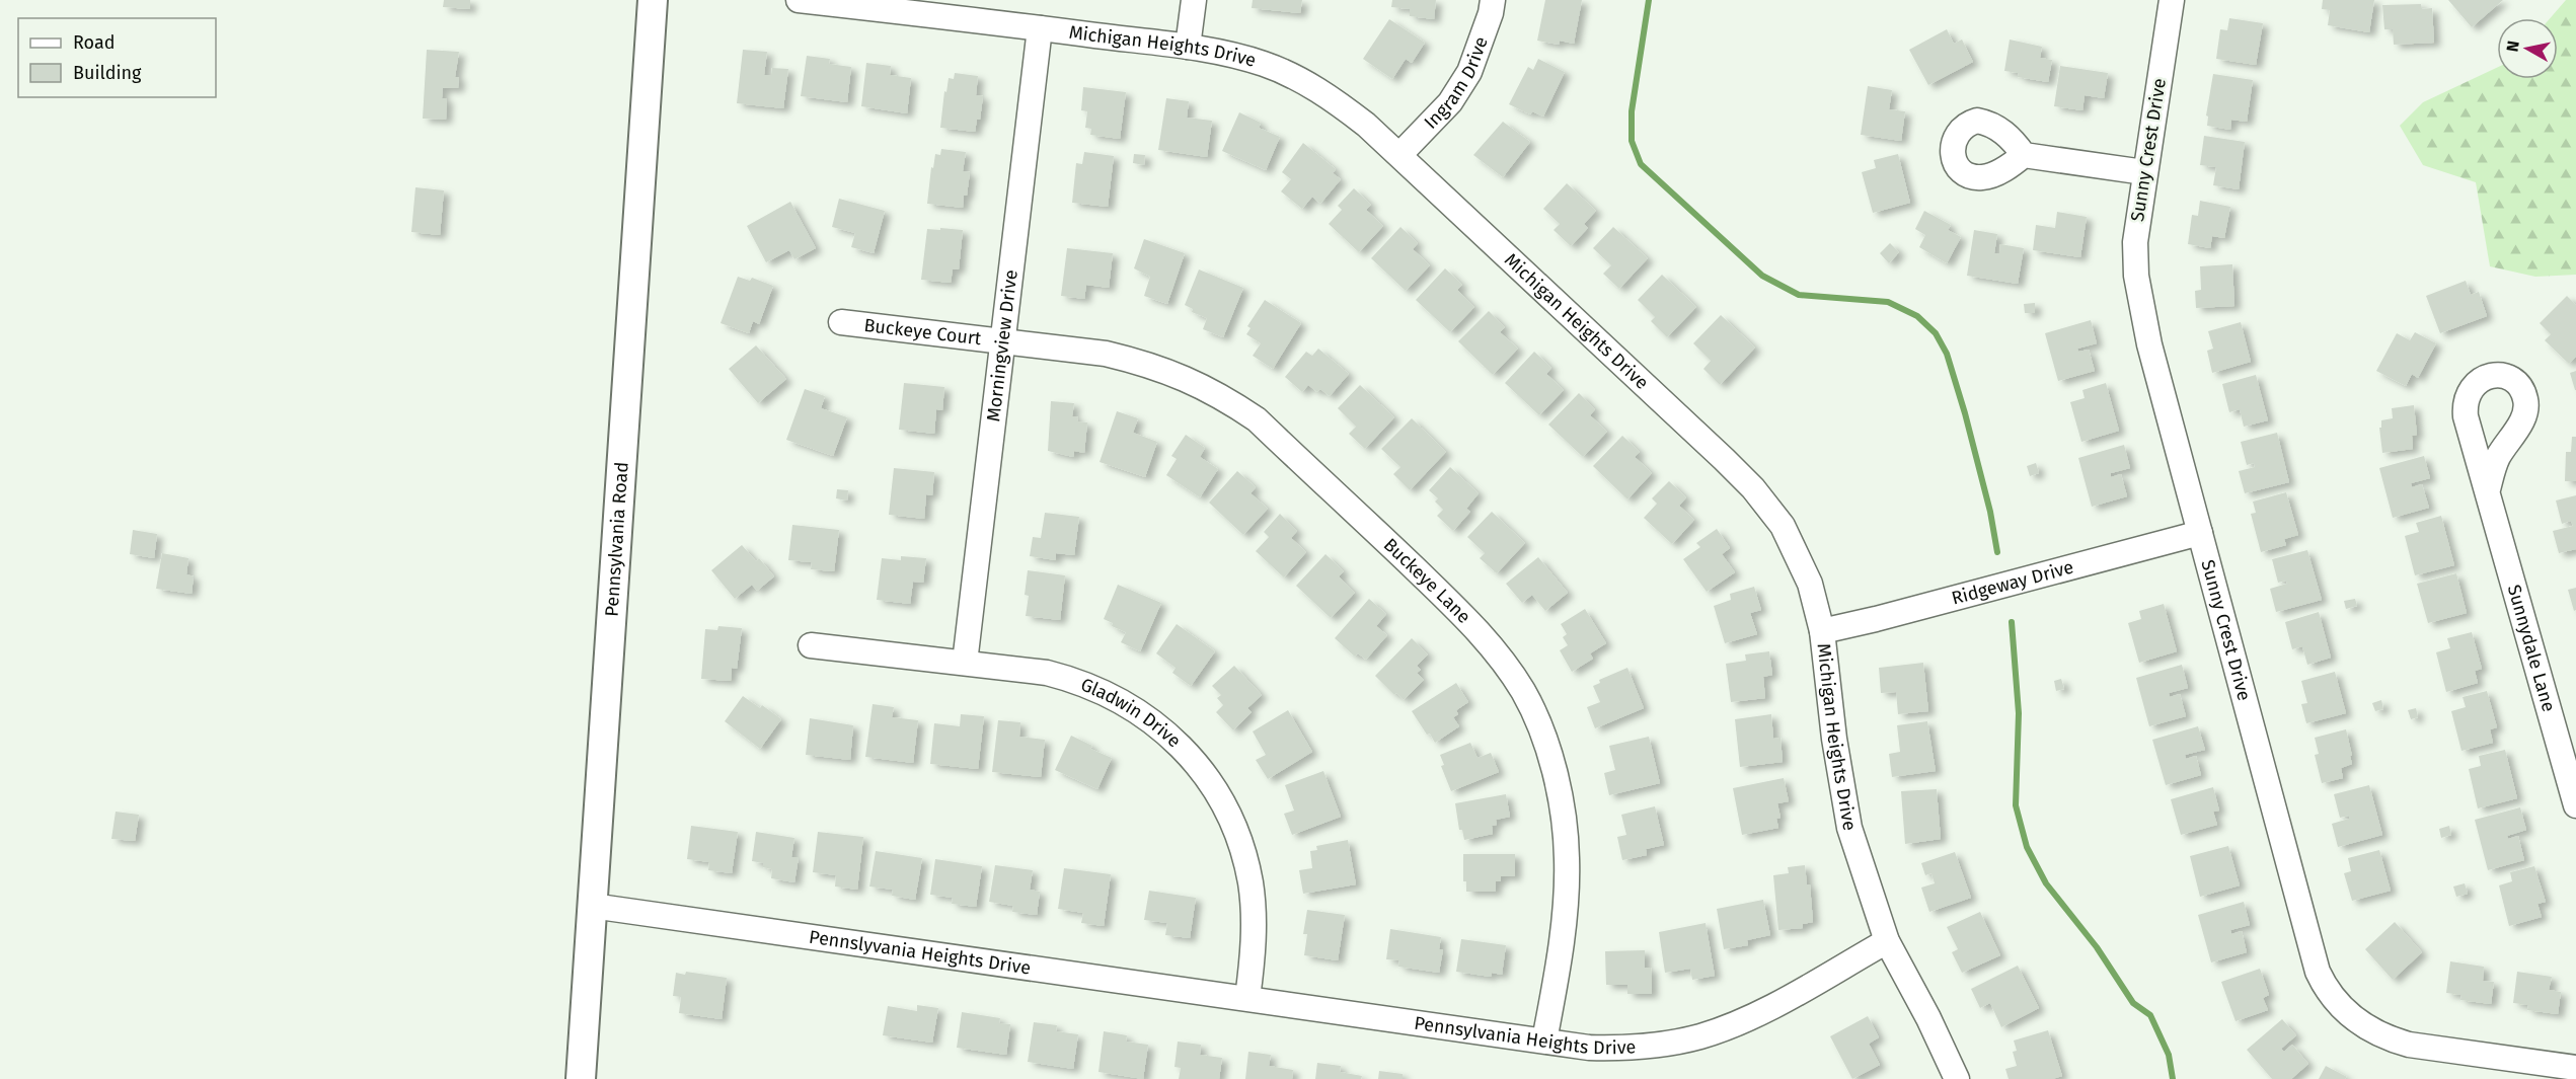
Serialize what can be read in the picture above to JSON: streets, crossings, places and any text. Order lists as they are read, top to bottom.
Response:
{
  "streets": {
    "street": [
      "Michigan Heights Drive",
      "Ingram Drive",
      "Sunny Crest Drive",
      "Buckeye Court",
      "Morningview Drive",
      "Pennsylvania Road",
      "Buckeye Lane",
      "Ridgeway Drive",
      "Sunnydale Lane",
      "Gladwin Drive",
      "Pennslyvania Heights Drive",
      "Pennsylvania Heights Drive"
    ]
  },
  "crossings": [
    ["Michigan Heights Drive", "Ingram Drive"],
    ["Michigan Heights Drive", "Morningview Drive"],
    ["Michigan Heights Drive", "Ridgeway Drive"],
    ["Michigan Heights Drive", "Pennsylvania Heights Drive"],
    ["Sunny Crest Drive", "Ridgeway Drive"],
    ["Buckeye Court", "Morningview Drive"],
    ["Buckeye Court", "Buckeye Lane"],
    ["Morningview Drive", "Buckeye Lane"],
    ["Morningview Drive", "Gladwin Drive"],
    ["Pennsylvania Road", "Pennslyvania Heights Drive"],
    ["Buckeye Lane", "Pennsylvania Heights Drive"],
    ["Gladwin Drive", "Pennslyvania Heights Drive"],
    ["Gladwin Drive", "Pennsylvania Heights Drive"],
    ["Pennslyvania Heights Drive", "Pennsylvania Heights Drive"]
  ],
  "legend": ["Road", "Building"],
  "north": "left"
}
